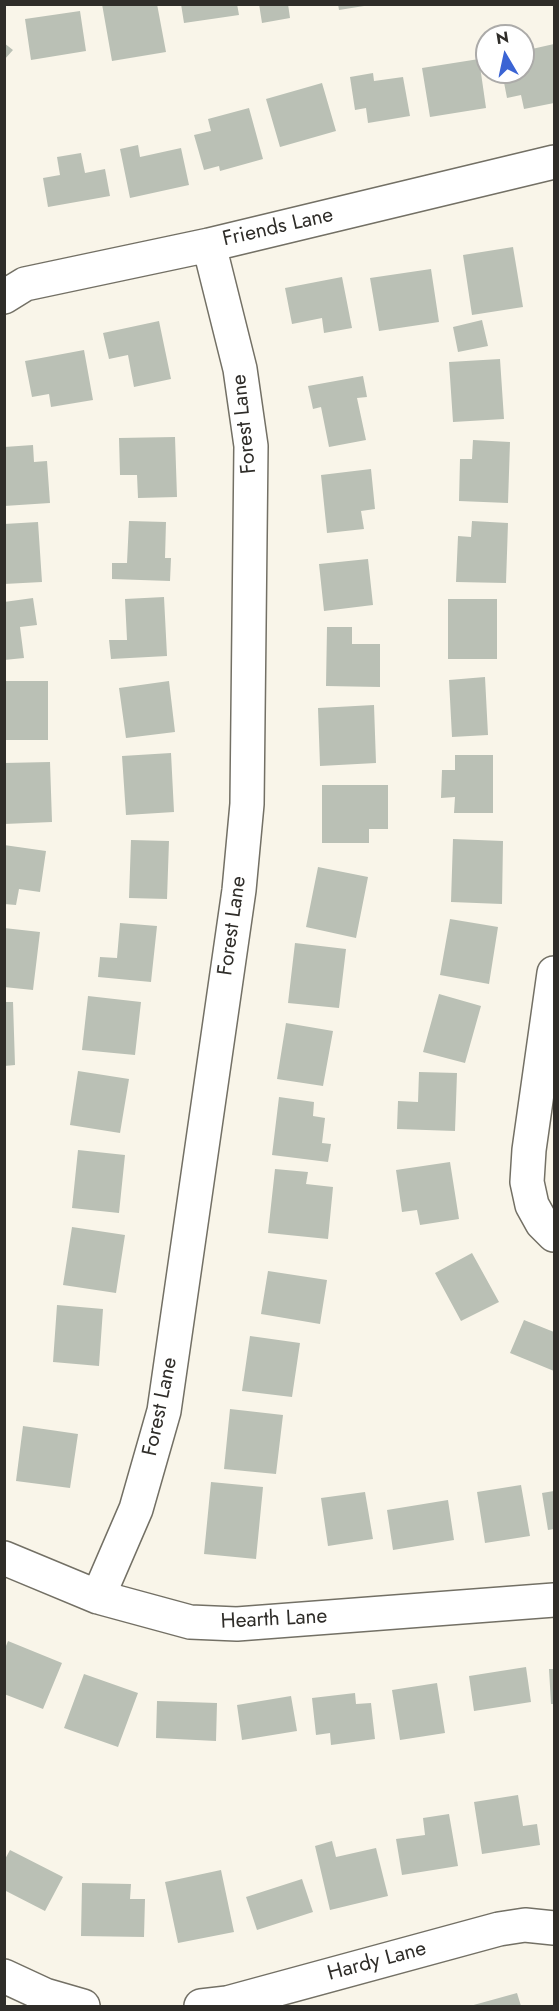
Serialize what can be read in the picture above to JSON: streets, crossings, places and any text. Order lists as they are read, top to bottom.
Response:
{
  "streets": {
    "street": [
      "Friends Lane",
      "Forest Lane",
      "Hearth Lane",
      "Hardy Lane"
    ]
  },
  "crossings": [
    ["Friends Lane", "Forest Lane"],
    ["Forest Lane", "Hearth Lane"]
  ],
  "north": "top"
}
